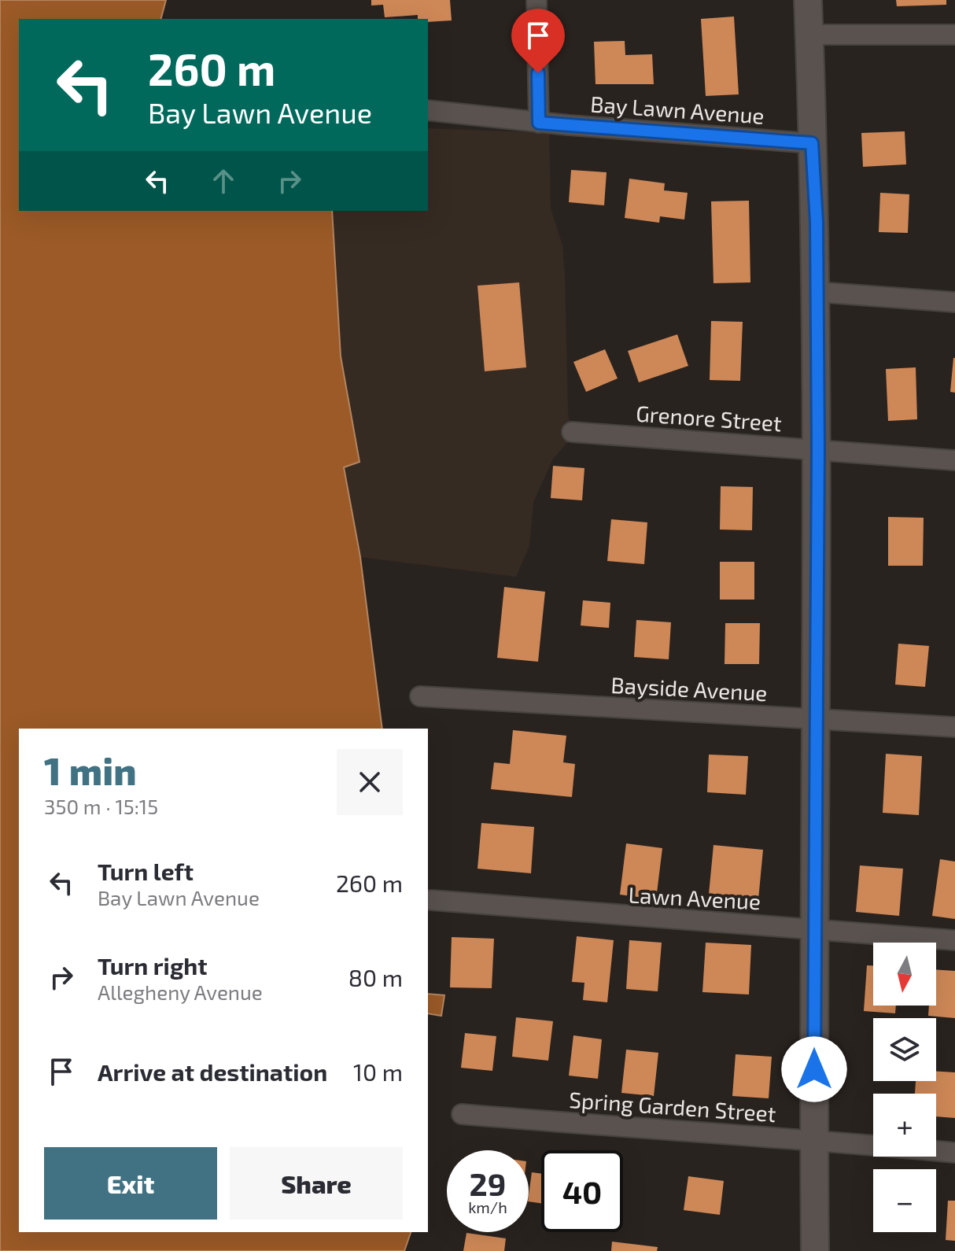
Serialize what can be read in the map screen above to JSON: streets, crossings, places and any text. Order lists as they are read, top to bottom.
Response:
{
  "streets": {
    "street": [
      "Bay Lawn Avenue",
      "Grenore Street",
      "Bayside Avenue",
      "Lawn Avenue",
      "Spring Garden Street"
    ]
  },
  "north": "bottom",
  "page": {
    "turn": ["260 m", "Bay Lawn Avenue"],
    "heading": ["1 min", "350 m · 15:15"],
    "list": [
      {
        "name": "Turn left",
        "note": "Bay Lawn Avenue",
        "value": "260 m"
      },
      {
        "name": "Turn right",
        "note": "Allegheny Avenue",
        "value": "80 m"
      },
      {
        "name": "Arrive at destination",
        "value": "10 m"
      }
    ],
    "map_buttons": ["+", "−"],
    "buttons": ["Exit", "Share"],
    "speed": "29 km/h",
    "limit": "40"
  }
}
